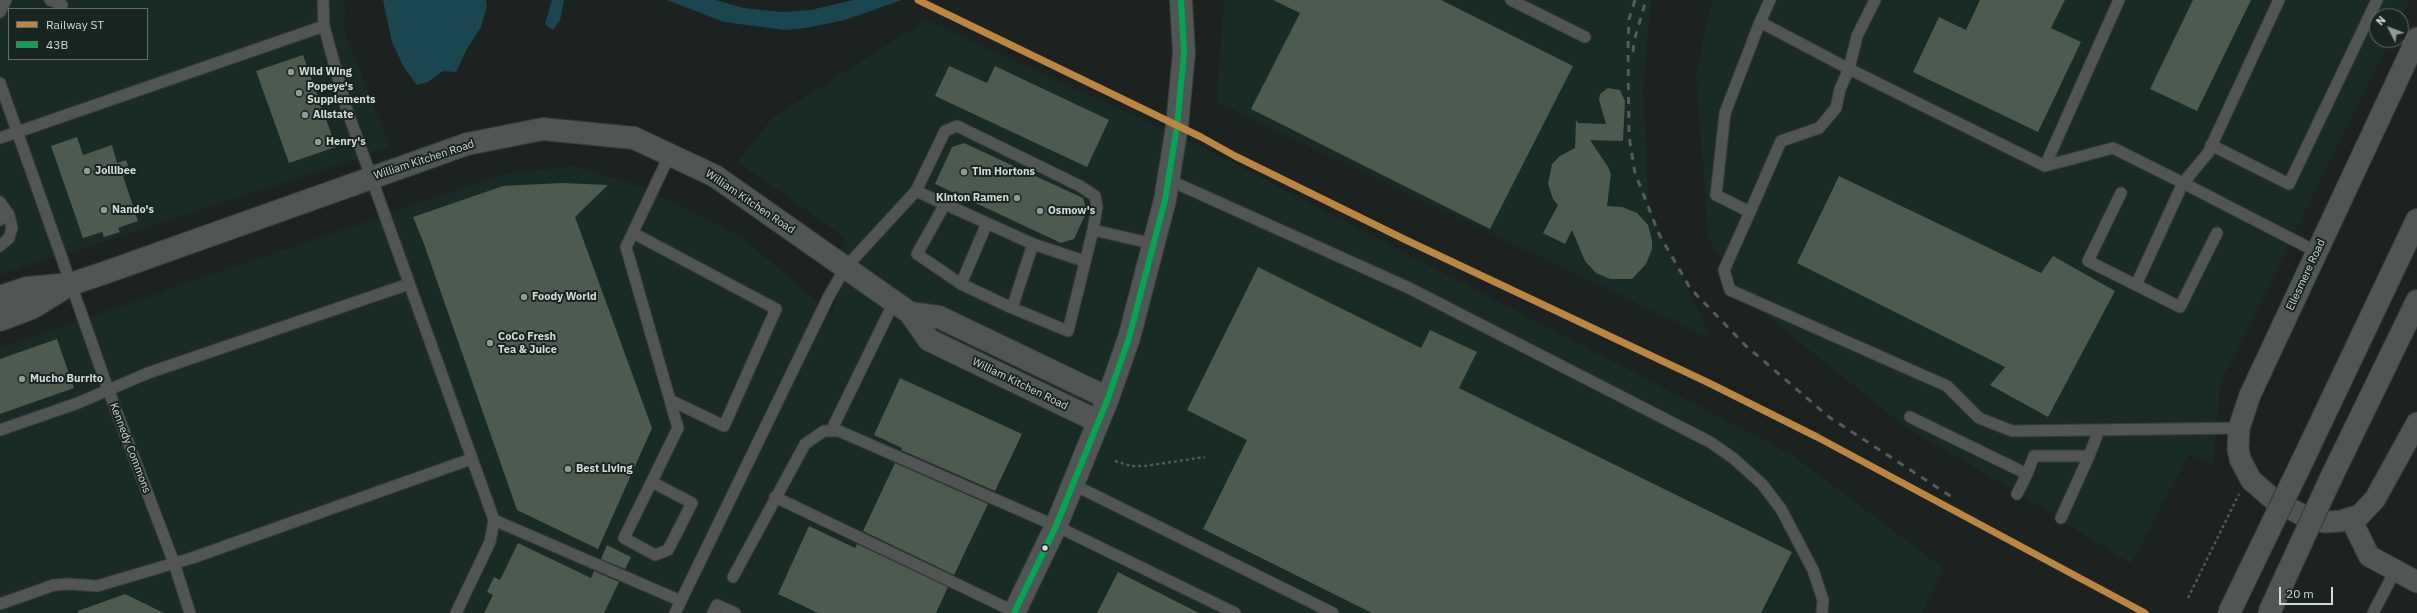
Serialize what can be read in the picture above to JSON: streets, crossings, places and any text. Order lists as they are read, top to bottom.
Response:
{
  "streets": {
    "street": ["William Kitchen Road", "Ellesmere Road"],
    "lane": ["Kennedy Commons"]
  },
  "crossings": [
    ["William Kitchen Road", "Kennedy Commons"]
  ],
  "places": [
    "Wild Wing",
    "Popeye's Supplements",
    "Allstate",
    "Henry's",
    "Jollibee",
    "Tim Hortons",
    "Kinton Ramen",
    "Nando's",
    "Osmow's",
    "Foody World",
    "CoCo Fresh Tea & Juice",
    "Mucho Burrito",
    "Best Living"
  ],
  "lines": ["rail line ST", "transit line 43B"],
  "legend": ["Railway ST", "43B"],
  "scale_bar": "20 m",
  "north": "top left"
}
